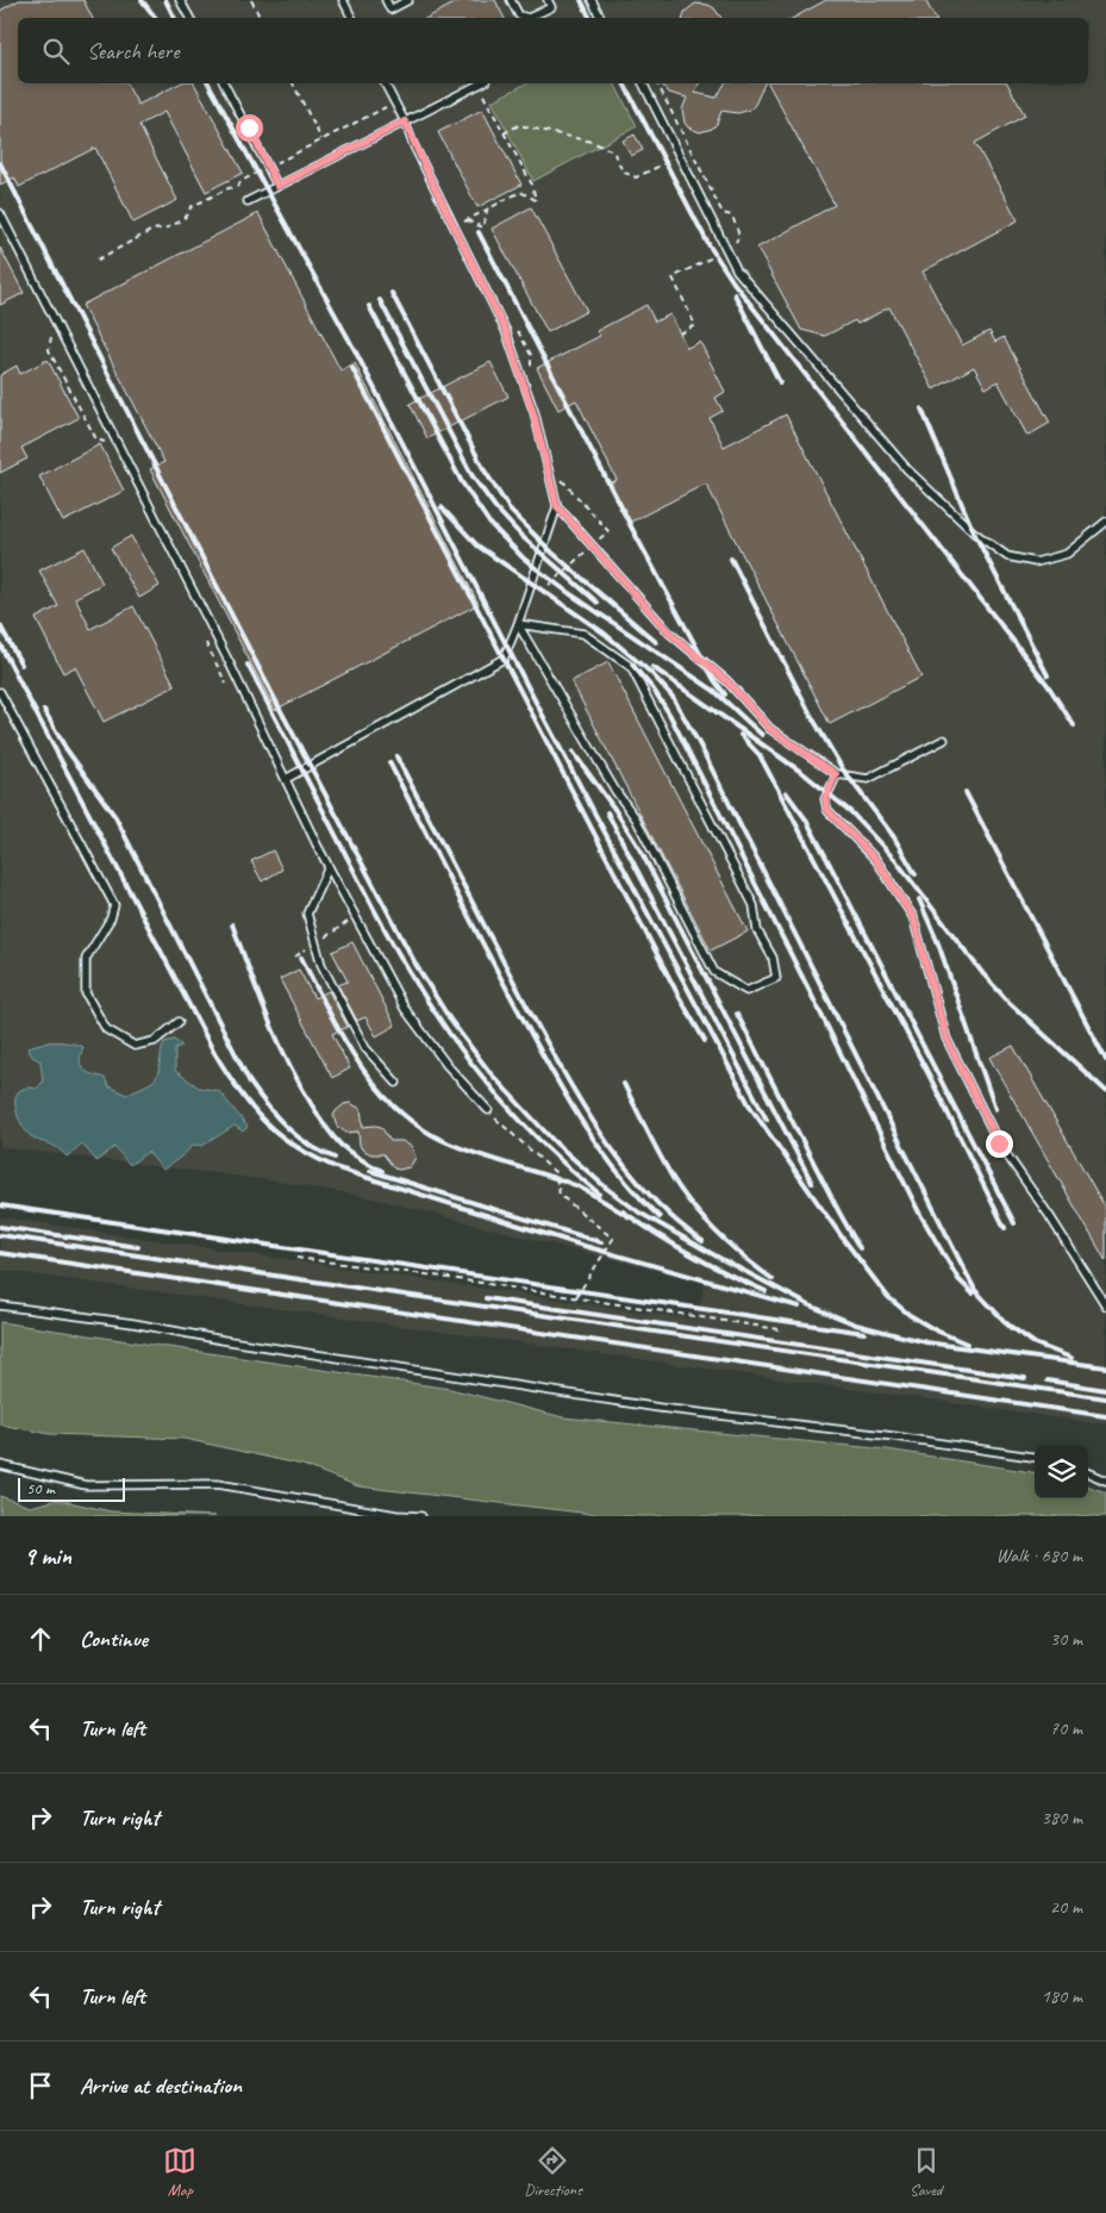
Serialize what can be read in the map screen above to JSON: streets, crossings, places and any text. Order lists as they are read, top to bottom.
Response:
{
  "scale_bar": "50 m",
  "page": {
    "search": "Search here",
    "scale": "50 m",
    "heading": ["9 min", "Walk · 680 m"],
    "list": [
      ["Continue", "30 m"],
      ["Turn left", "70 m"],
      ["Turn right", "380 m"],
      ["Turn right", "20 m"],
      ["Turn left", "180 m"],
      "Arrive at destination"
    ],
    "nav": ["Map", "Directions", "Saved"]
  }
}
